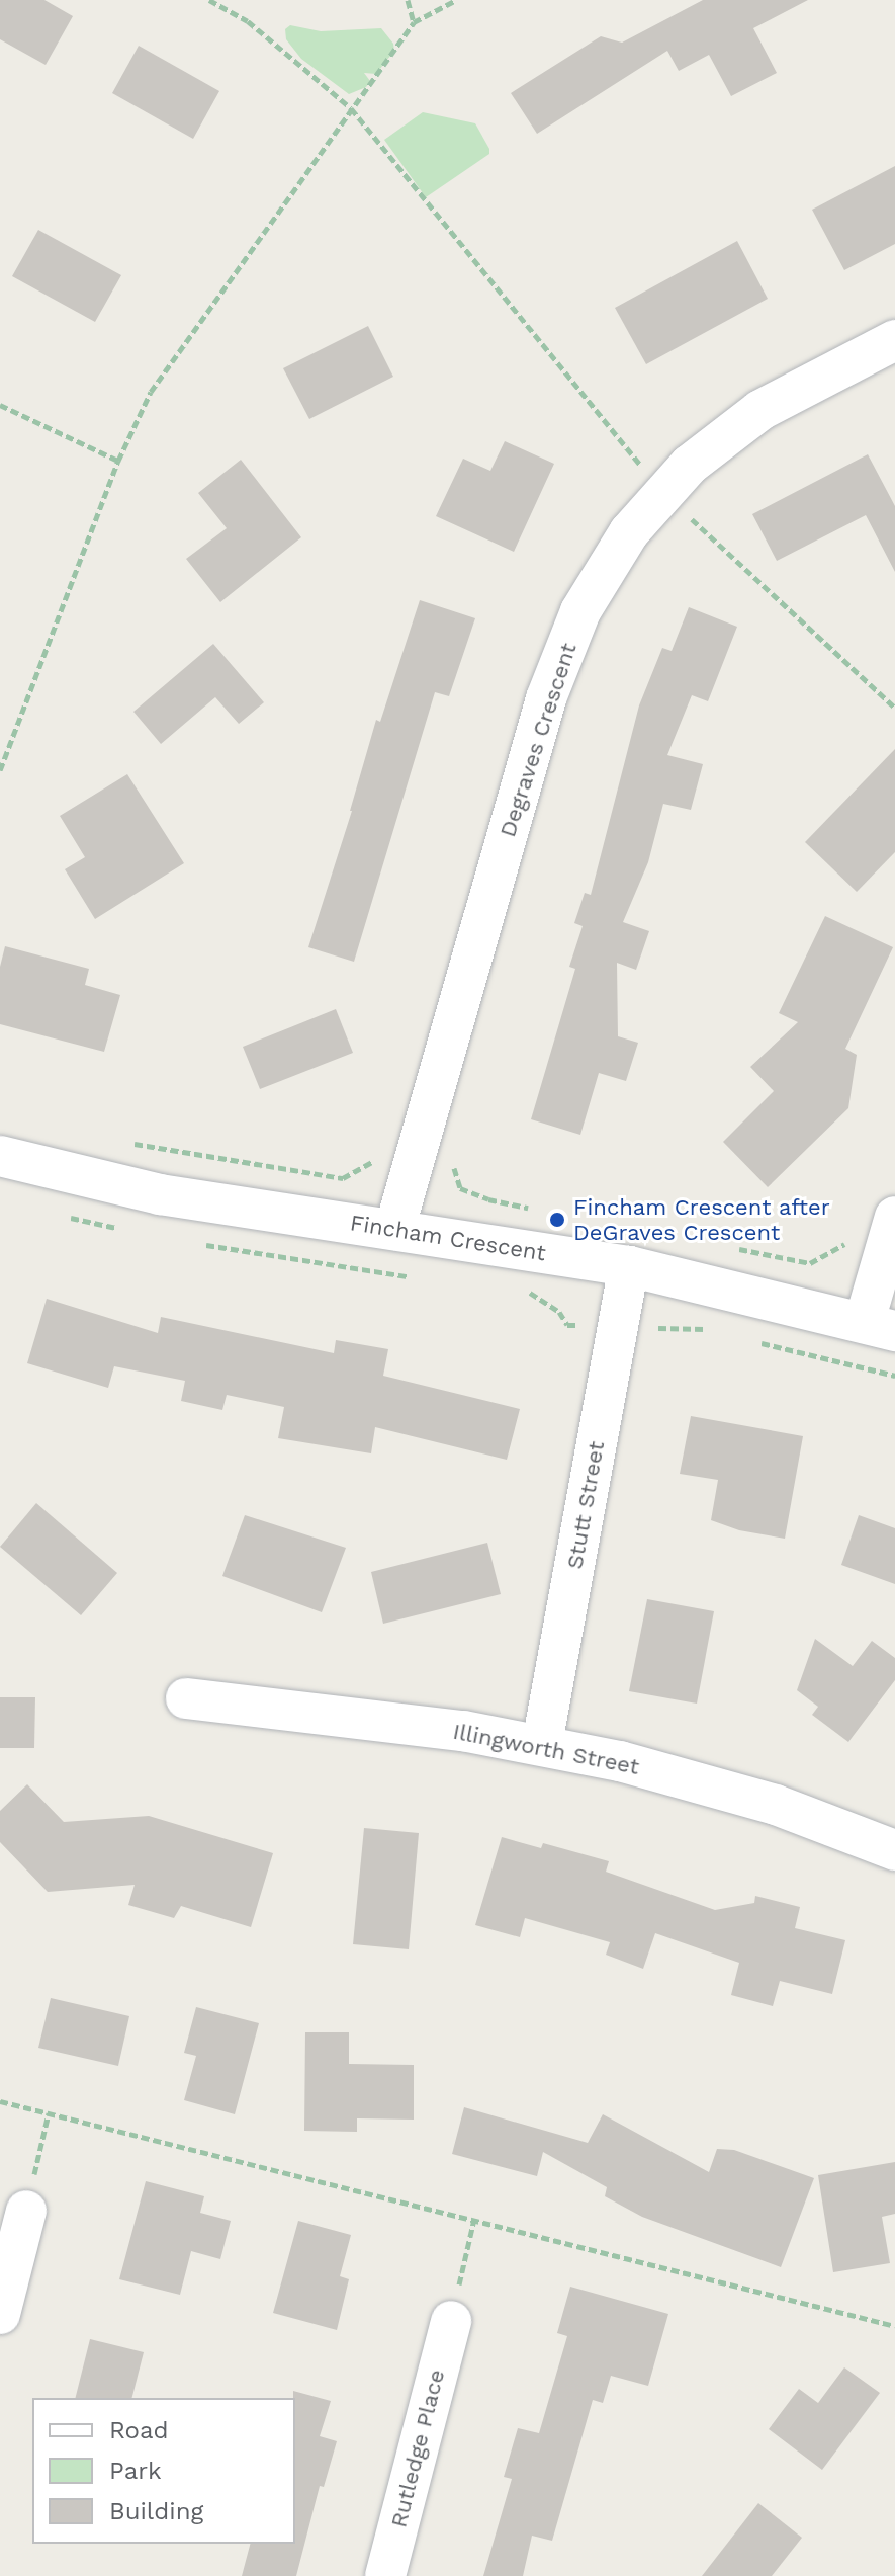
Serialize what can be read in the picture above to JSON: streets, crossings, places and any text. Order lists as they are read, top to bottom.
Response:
{
  "streets": {
    "street": [
      "Degraves Crescent",
      "Fincham Crescent",
      "Stutt Street",
      "Illingworth Street",
      "Rutledge Place"
    ]
  },
  "crossings": [
    ["Degraves Crescent", "Fincham Crescent"],
    ["Fincham Crescent", "Stutt Street"],
    ["Stutt Street", "Illingworth Street"]
  ],
  "places": ["Fincham Crescent after DeGraves Crescent"],
  "legend": ["Road", "Park", "Building"]
}
